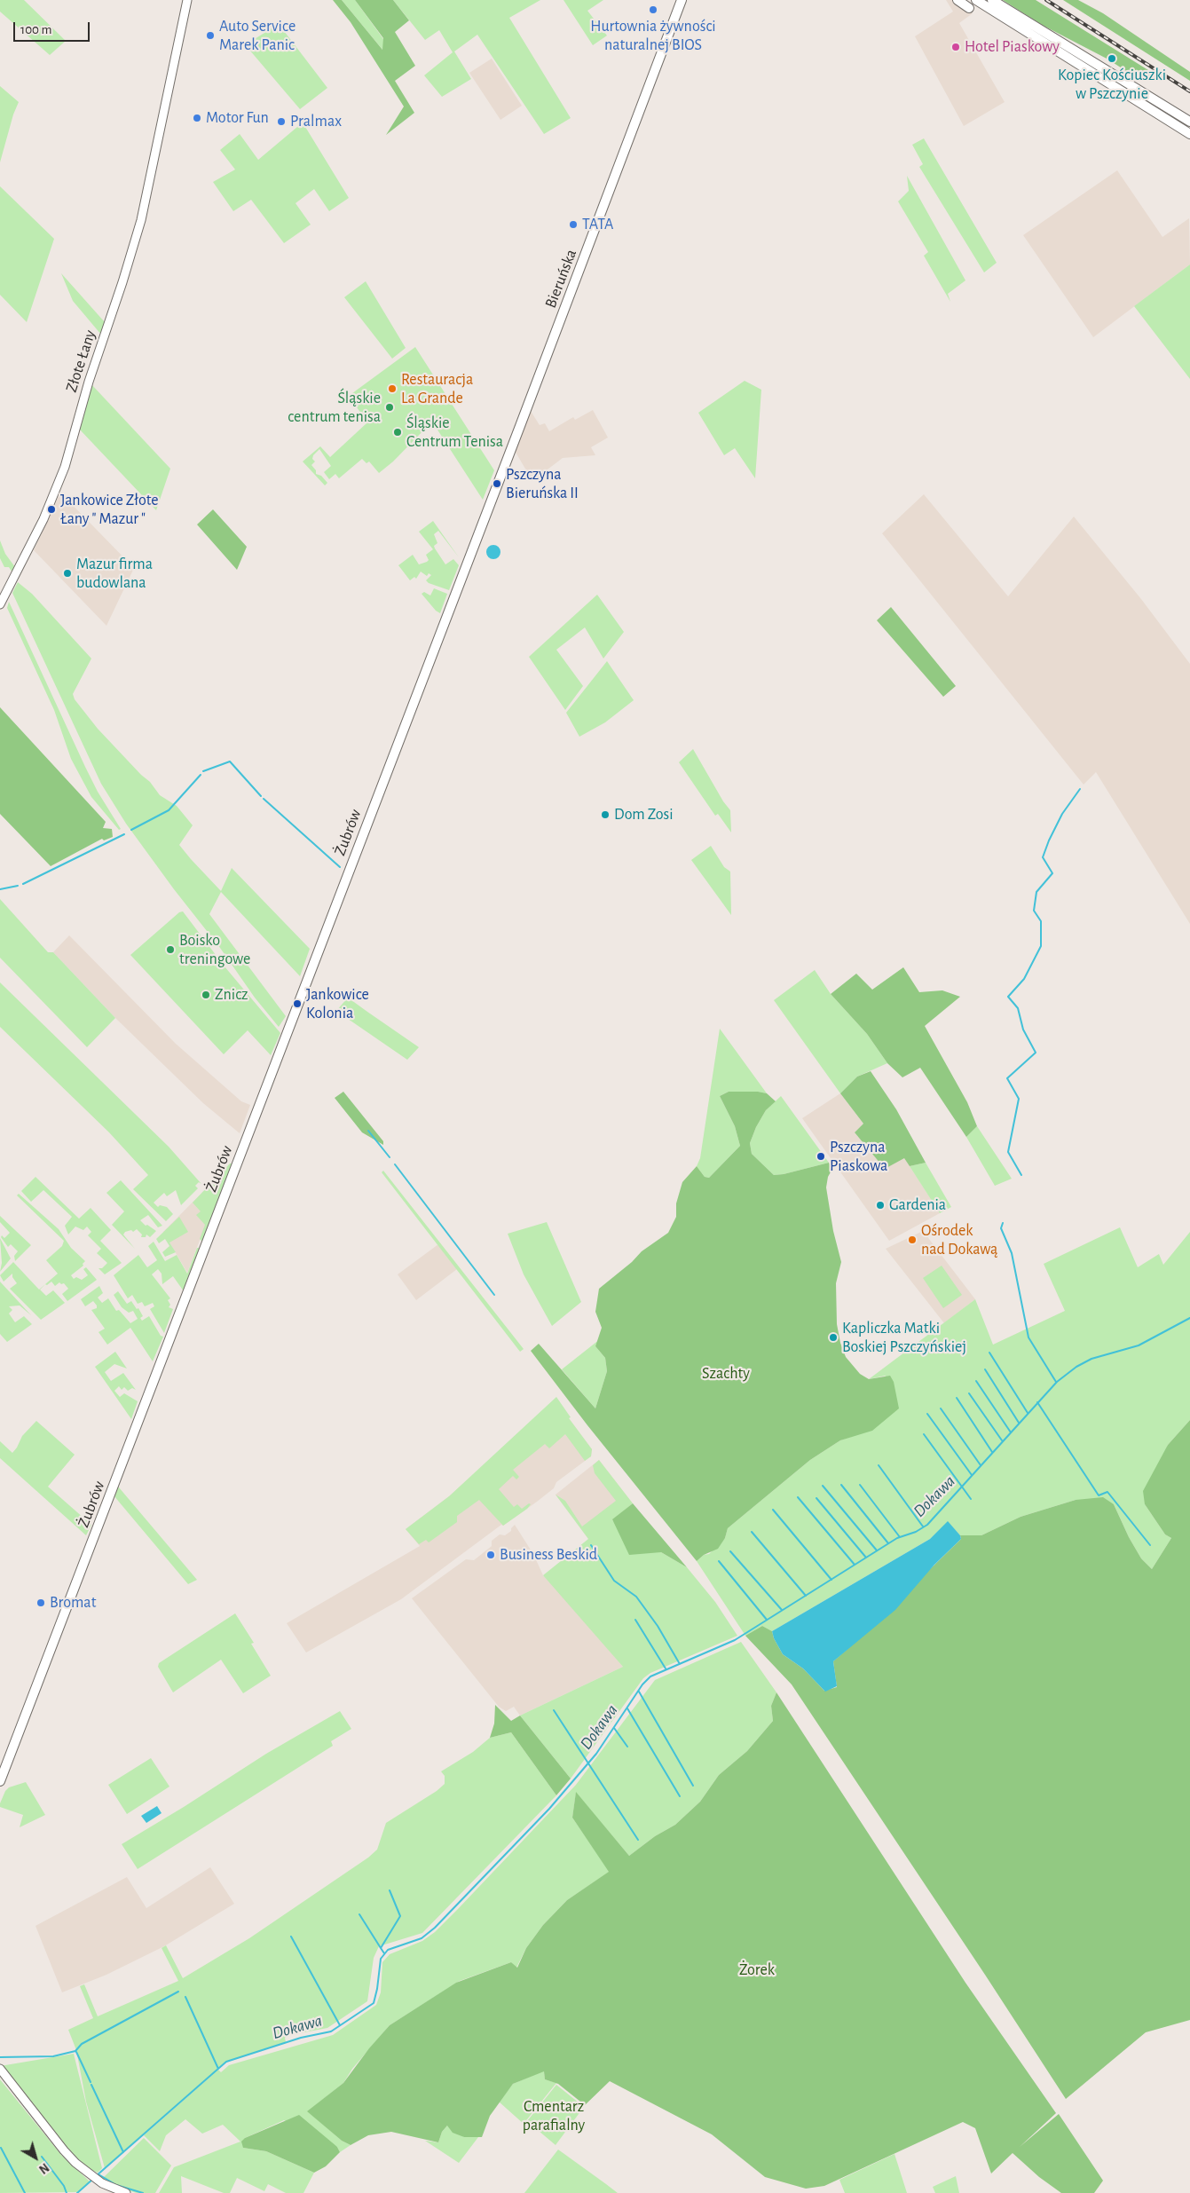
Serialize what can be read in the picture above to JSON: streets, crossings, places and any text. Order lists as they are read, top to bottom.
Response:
{
  "streets": {
    "main road": ["Bieruńska", "Żubrów"],
    "street": ["Złote Łany"]
  },
  "crossings": [
    ["Bieruńska", "Żubrów"]
  ],
  "water": ["Dokawa"],
  "parks": ["Szachty", "Żorek", "Cmentarz parafialny"],
  "places": [
    "Hurtownia żywności naturalnej BIOS",
    "Auto Service Marek Panic",
    "Hotel Piaskowy",
    "Kopiec Kościuszki w Pszczynie",
    "Motor Fun",
    "Pralmax",
    "TATA",
    "Restauracja La Grande",
    "Śląskie centrum tenisa",
    "Śląskie Centrum Tenisa",
    "Pszczyna Bieruńska II",
    "Jankowice Złote Łany \" Mazur \"",
    "Mazur firma budowlana",
    "Dom Zosi",
    "Boisko treningowe",
    "Znicz",
    "Jankowice Kolonia",
    "Pszczyna Piaskowa",
    "Gardenia",
    "Ośrodek nad Dokawą",
    "Kapliczka Matki Boskiej Pszczyńskiej",
    "Business Beskid",
    "Bromat"
  ],
  "scale_bar": "100 m",
  "north": "bottom right"
}
